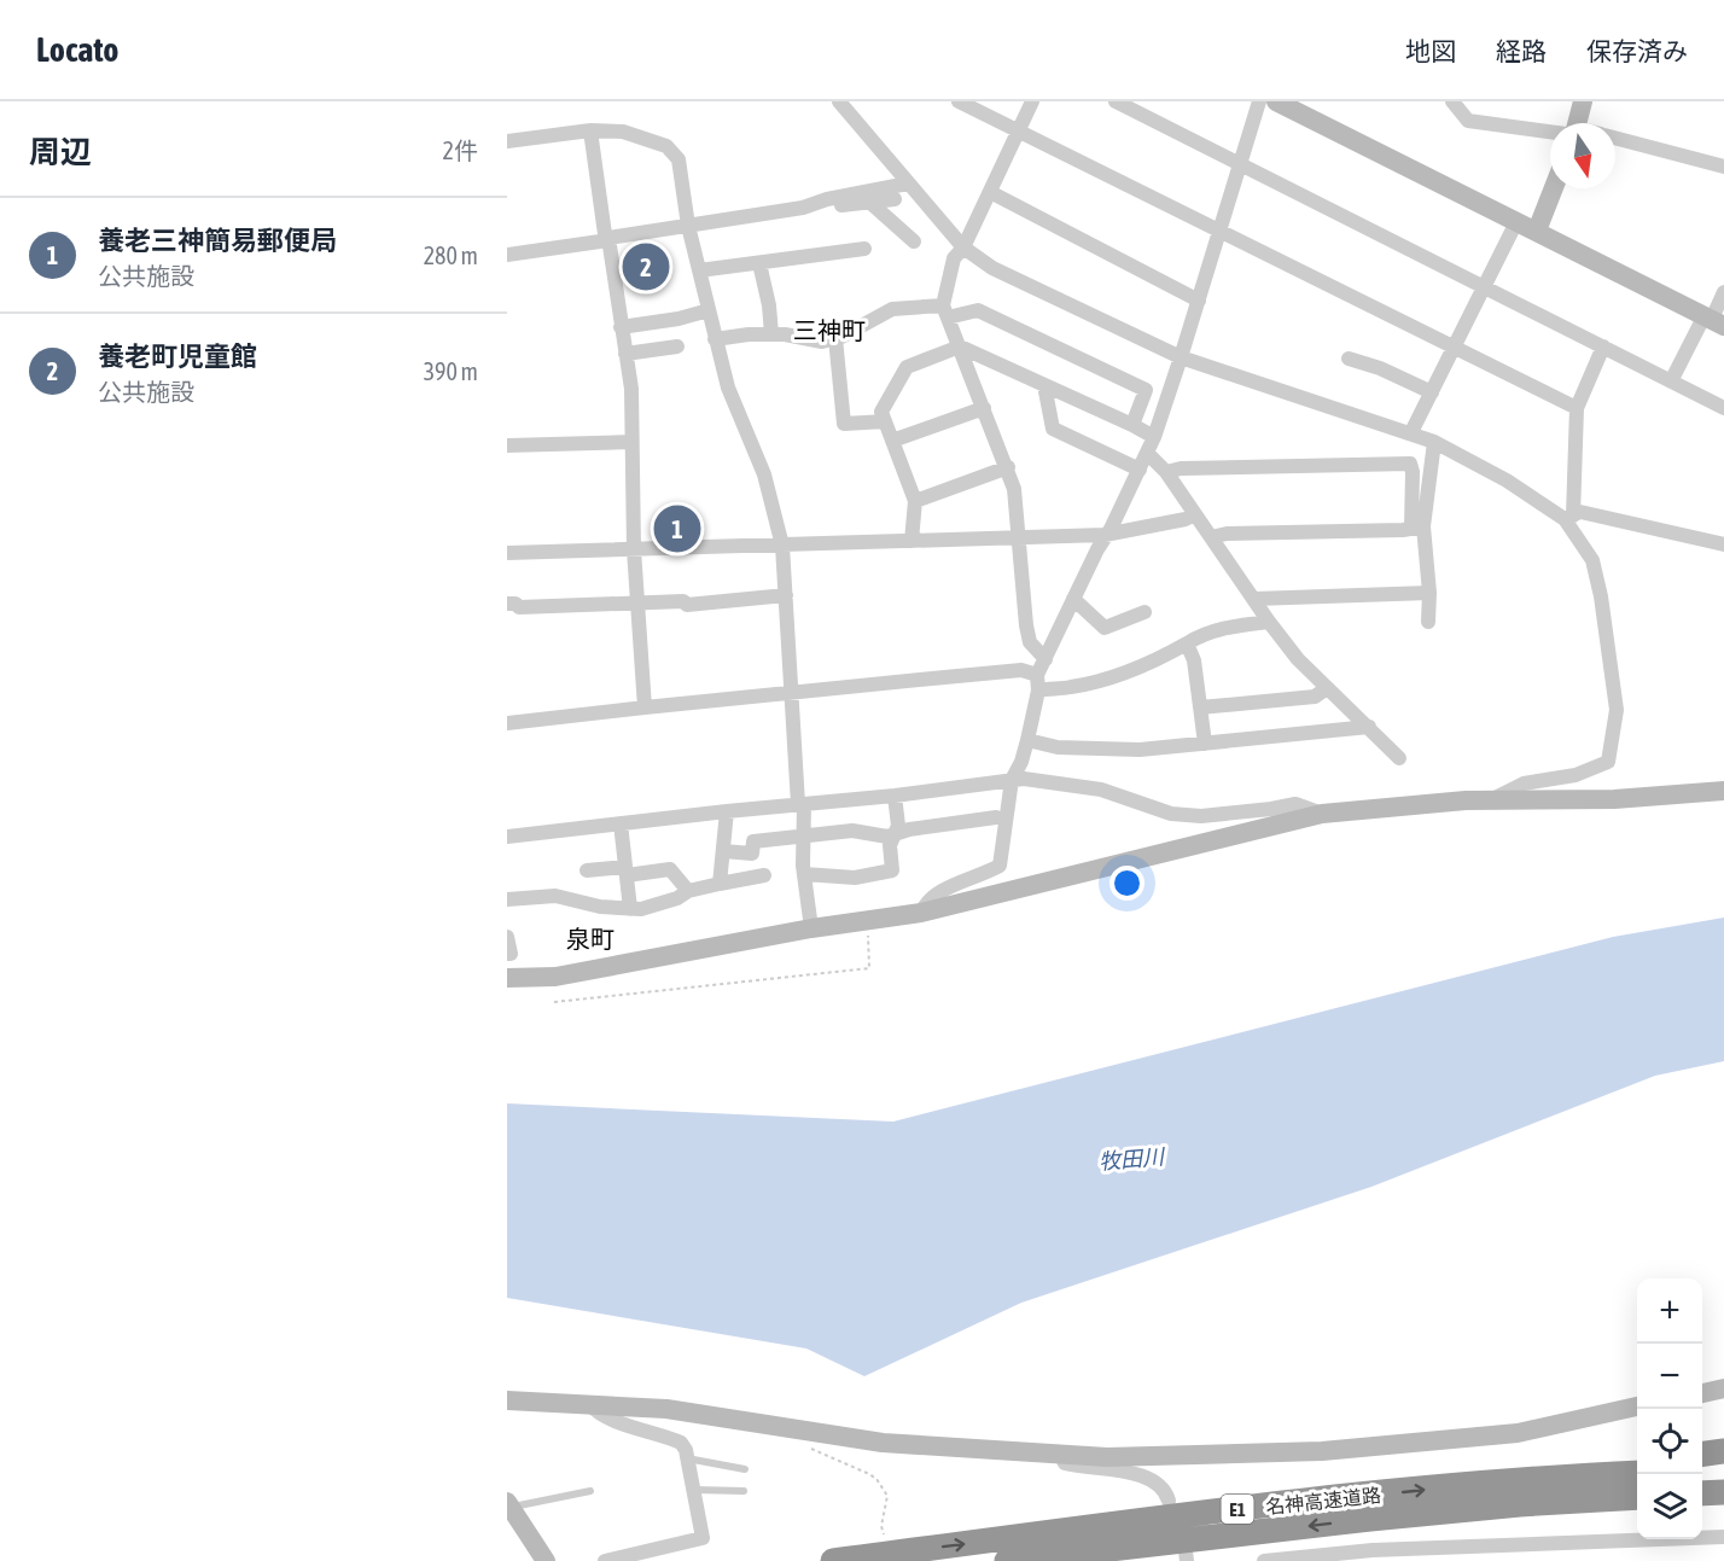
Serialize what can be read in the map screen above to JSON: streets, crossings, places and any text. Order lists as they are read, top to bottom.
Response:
{
  "streets": {
    "highway": ["名神高速道路", "E1"]
  },
  "districts": ["三神町", "泉町"],
  "water": ["牧田川"],
  "north": "bottom",
  "page": {
    "header": "Locato",
    "nav": ["地図", "経路", "保存済み"],
    "heading": ["周辺", "2件"],
    "list": [
      {
        "mark": "1",
        "name": "養老三神簡易郵便局",
        "note": "公共施設",
        "value": "280 m"
      },
      {
        "mark": "2",
        "name": "養老町児童館",
        "note": "公共施設",
        "value": "390 m"
      }
    ],
    "pins": ["2", "1"],
    "map_buttons": ["+", "−"]
  }
}
